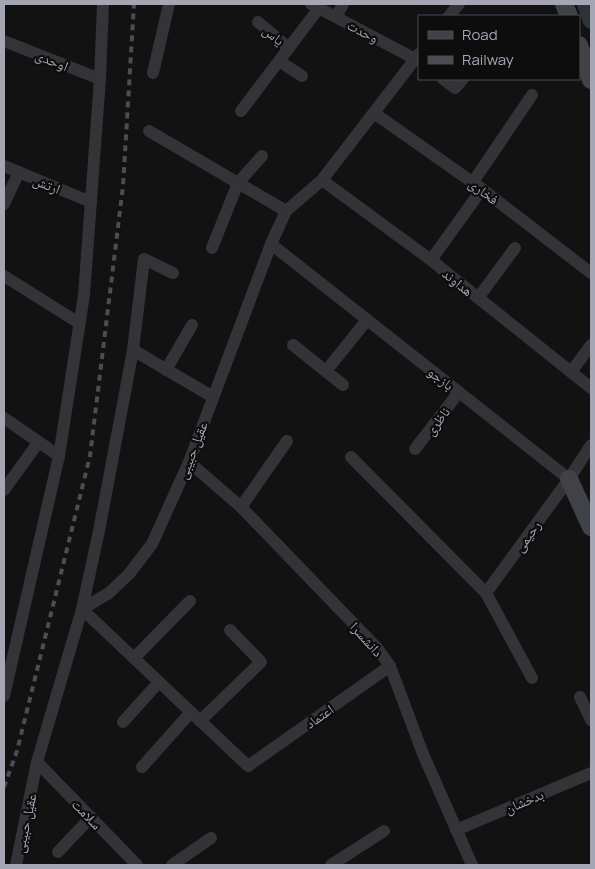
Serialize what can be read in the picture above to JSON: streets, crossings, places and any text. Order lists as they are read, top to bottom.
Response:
{
  "streets": {
    "street": [
      "وحدت",
      "یاس",
      "اوحدی",
      "ارتش",
      "فخاری",
      "هداوند",
      "بازجو",
      "ناظری",
      "عقیل حبیبی",
      "رحیمی",
      "دانشسرا",
      "اعتماد",
      "بدخشان",
      "سلامت"
    ]
  },
  "crossings": [
    ["وحدت", "عقیل حبیبی"],
    ["فخاری", "عقیل حبیبی"],
    ["هداوند", "عقیل حبیبی"],
    ["بازجو", "ناظری"],
    ["بازجو", "عقیل حبیبی"],
    ["بازجو", "رحیمی"],
    ["عقیل حبیبی", "دانشسرا"],
    ["عقیل حبیبی", "سلامت"],
    ["دانشسرا", "اعتماد"],
    ["دانشسرا", "بدخشان"]
  ],
  "legend": ["Road", "Railway"]
}
